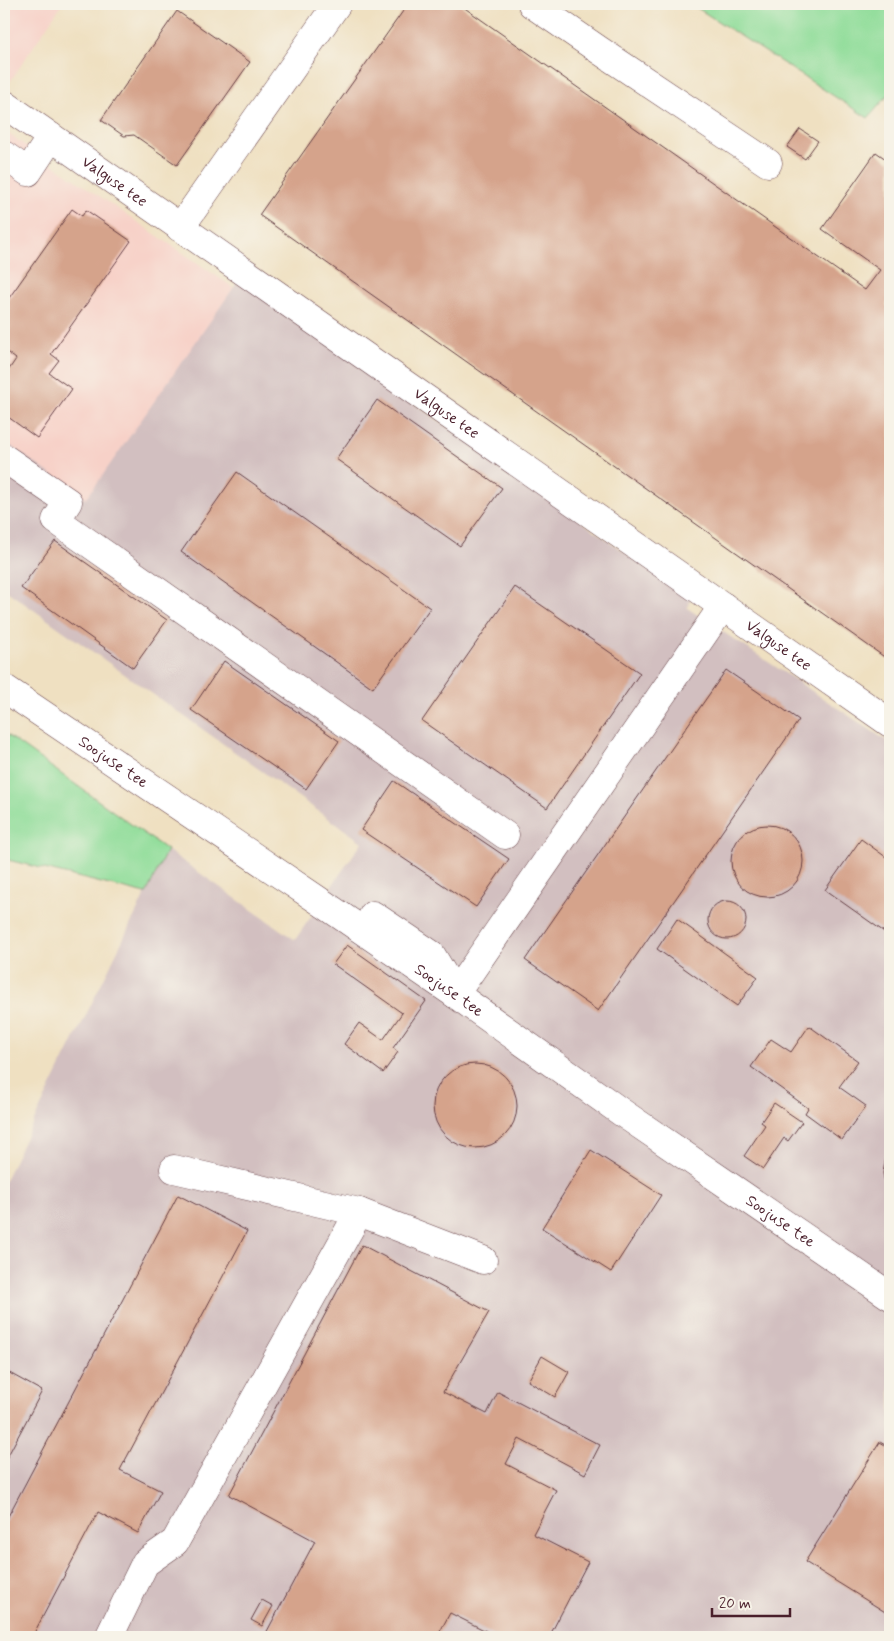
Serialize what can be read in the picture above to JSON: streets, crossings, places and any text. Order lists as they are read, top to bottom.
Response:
{
  "streets": {
    "street": ["Valguse tee", "Soojuse tee"]
  },
  "scale_bar": "20 m"
}
